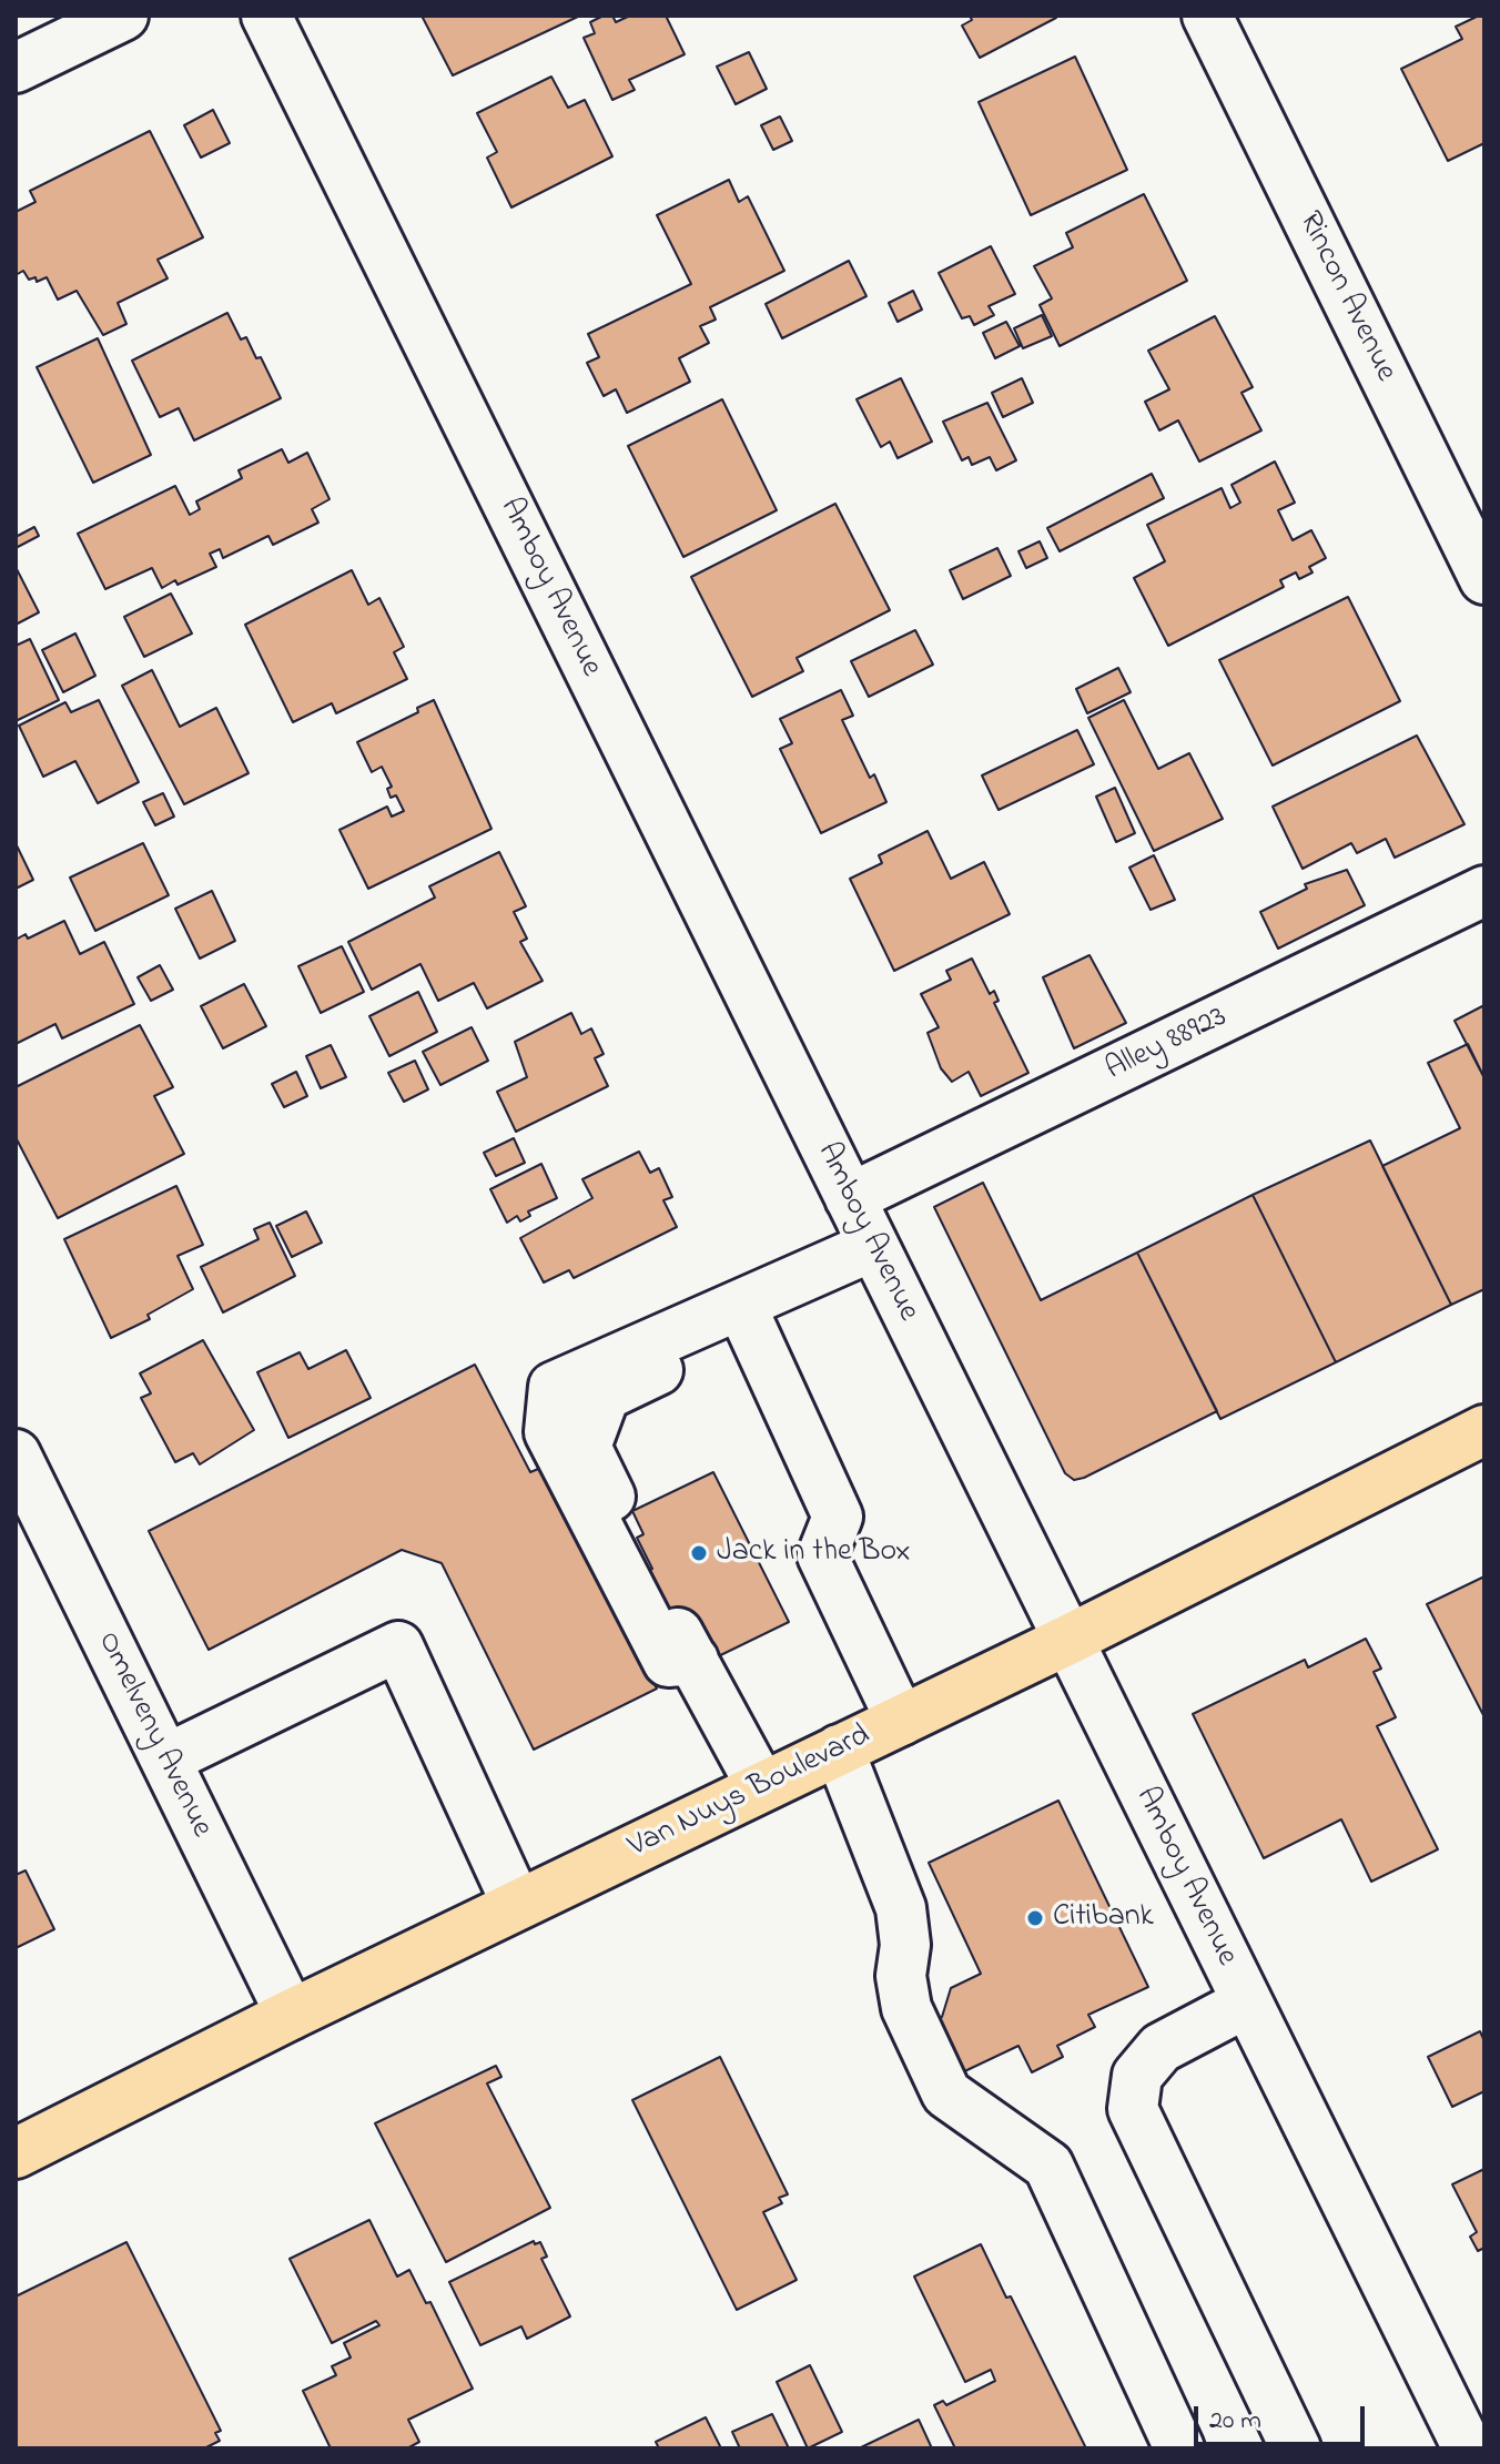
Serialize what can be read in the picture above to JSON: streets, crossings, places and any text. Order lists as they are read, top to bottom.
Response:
{
  "streets": {
    "main road": ["Van Nuys Boulevard"],
    "street": [
      "Rincon Avenue",
      "Amboy Avenue",
      "Alley 88923",
      "Omelveny Avenue"
    ]
  },
  "crossings": [
    ["Amboy Avenue", "Alley 88923"],
    ["Amboy Avenue", "Van Nuys Boulevard"],
    ["Omelveny Avenue", "Van Nuys Boulevard"]
  ],
  "places": ["Jack in the Box", "Citibank"],
  "scale_bar": "20 m"
}
